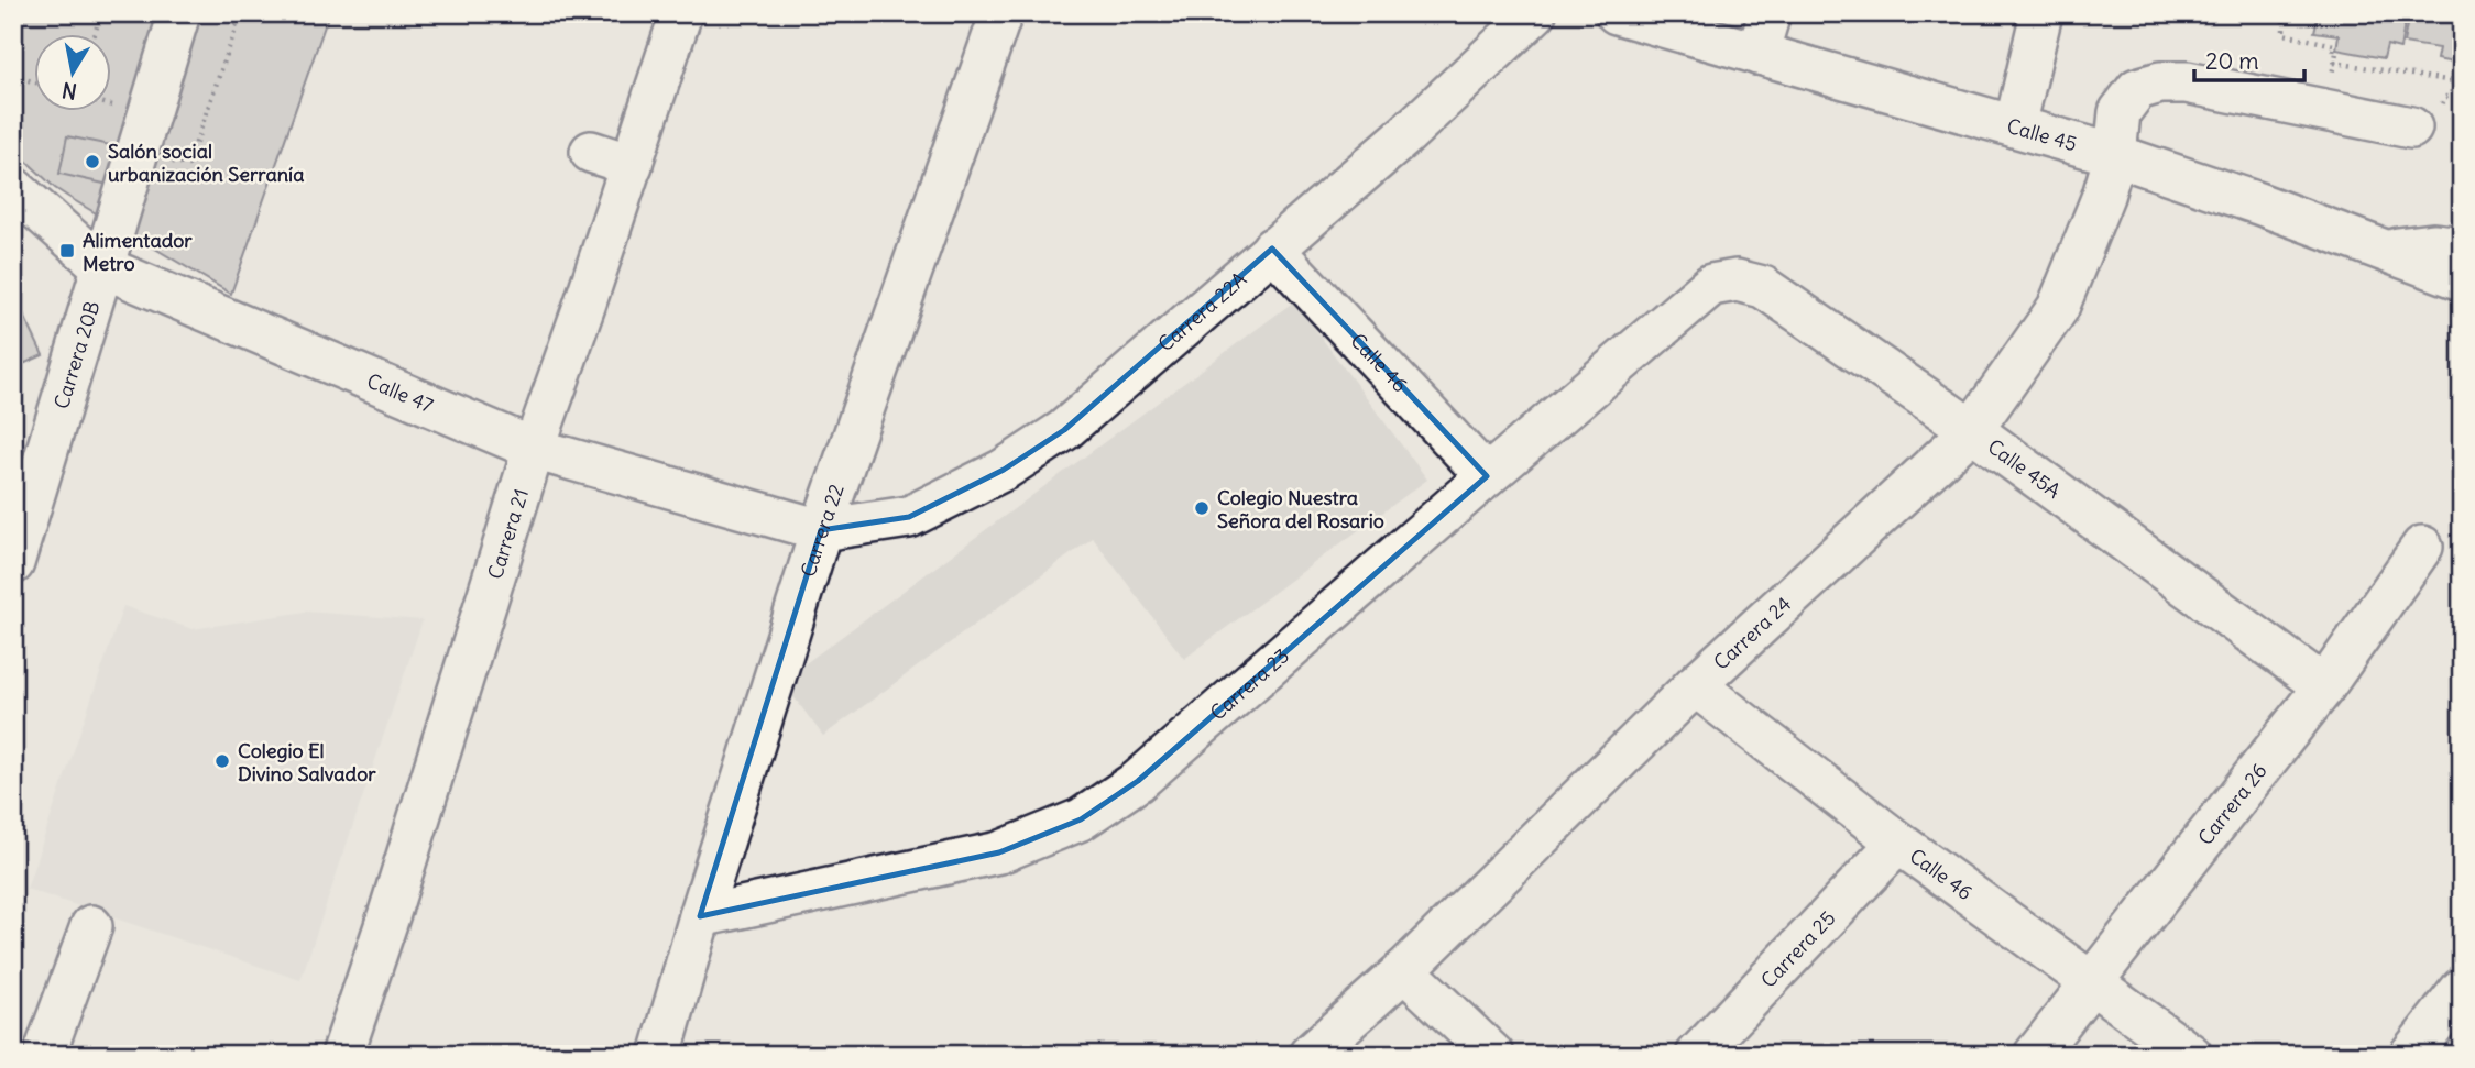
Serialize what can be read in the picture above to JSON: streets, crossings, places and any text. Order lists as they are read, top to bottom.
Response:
{
  "streets": {
    "street": [
      "Calle 45",
      "Carrera 22A",
      "Carrera 20B",
      "Calle 46",
      "Calle 47",
      "Calle 45A",
      "Carrera 22",
      "Carrera 21",
      "Carrera 24",
      "Carrera 23",
      "Carrera 26",
      "Carrera 25"
    ]
  },
  "crossings": [
    ["Calle 45", "Carrera 24"],
    ["Carrera 22A", "Calle 46"],
    ["Carrera 22A", "Calle 47"],
    ["Carrera 22A", "Carrera 22"],
    ["Carrera 20B", "Calle 47"],
    ["Calle 46", "Carrera 24"],
    ["Calle 46", "Carrera 23"],
    ["Calle 46", "Carrera 26"],
    ["Calle 46", "Carrera 25"],
    ["Calle 47", "Carrera 22"],
    ["Calle 47", "Carrera 21"],
    ["Calle 45A", "Carrera 24"],
    ["Calle 45A", "Carrera 23"],
    ["Calle 45A", "Carrera 26"],
    ["Carrera 22", "Carrera 23"]
  ],
  "places": {
    "other": ["Salón social urbanización Serranía", "Colegio Nuestra Señora del Rosario", "Colegio El Divino Salvador"],
    "transit": ["Alimentador Metro"]
  },
  "scale_bar": "20 m",
  "north": "bottom"
}
